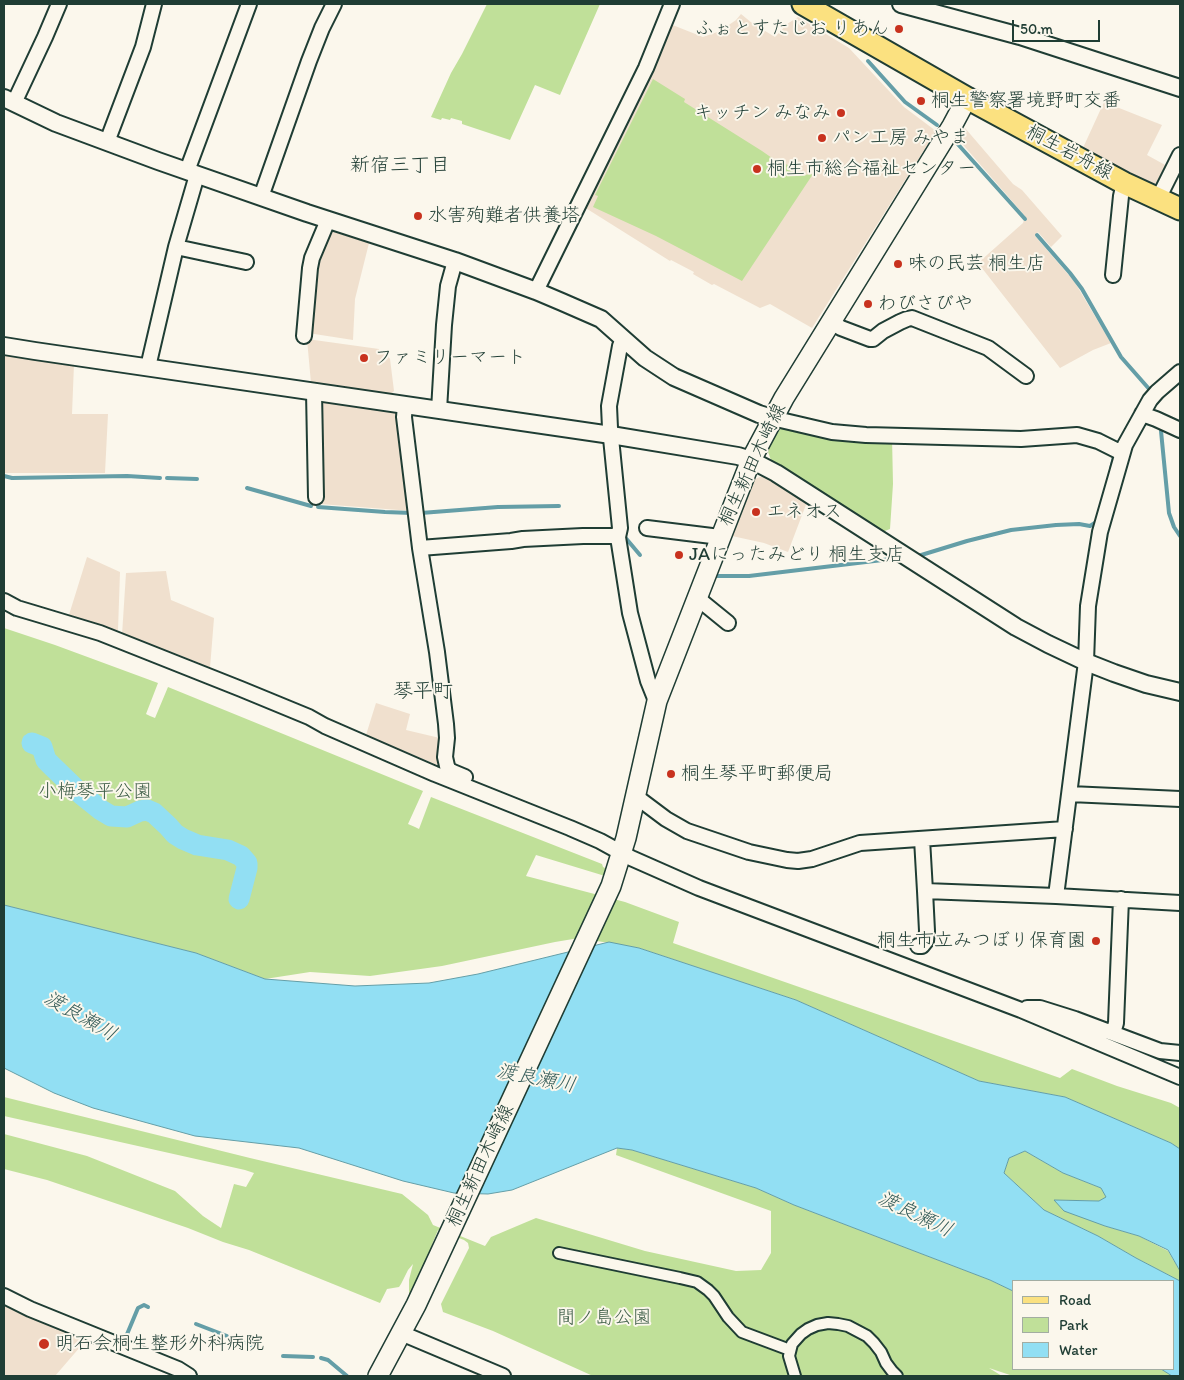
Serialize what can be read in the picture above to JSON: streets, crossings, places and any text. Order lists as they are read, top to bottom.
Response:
{
  "streets": {
    "main road": ["桐生岩舟線", "桐生新田木崎線"]
  },
  "crossings": [
    ["桐生岩舟線", "桐生新田木崎線"]
  ],
  "districts": ["新宿三丁目", "琴平町"],
  "water": ["渡良瀬川"],
  "parks": ["小梅琴平公園", "間ノ島公園"],
  "places": [
    "ふぉとすたじお りあん",
    "桐生警察署境野町交番",
    "キッチン みなみ",
    "パン工房 みやま",
    "桐生市総合福祉センター",
    "水害殉難者供養塔",
    "味の民芸 桐生店",
    "わびさびや",
    "ファミリーマート",
    "エネオス",
    "JAにったみどり 桐生支店",
    "桐生琴平町郵便局",
    "桐生市立みつぼり保育園",
    "明石会桐生整形外科病院"
  ],
  "legend": ["Road", "Park", "Water"],
  "scale_bar": "50 m"
}
